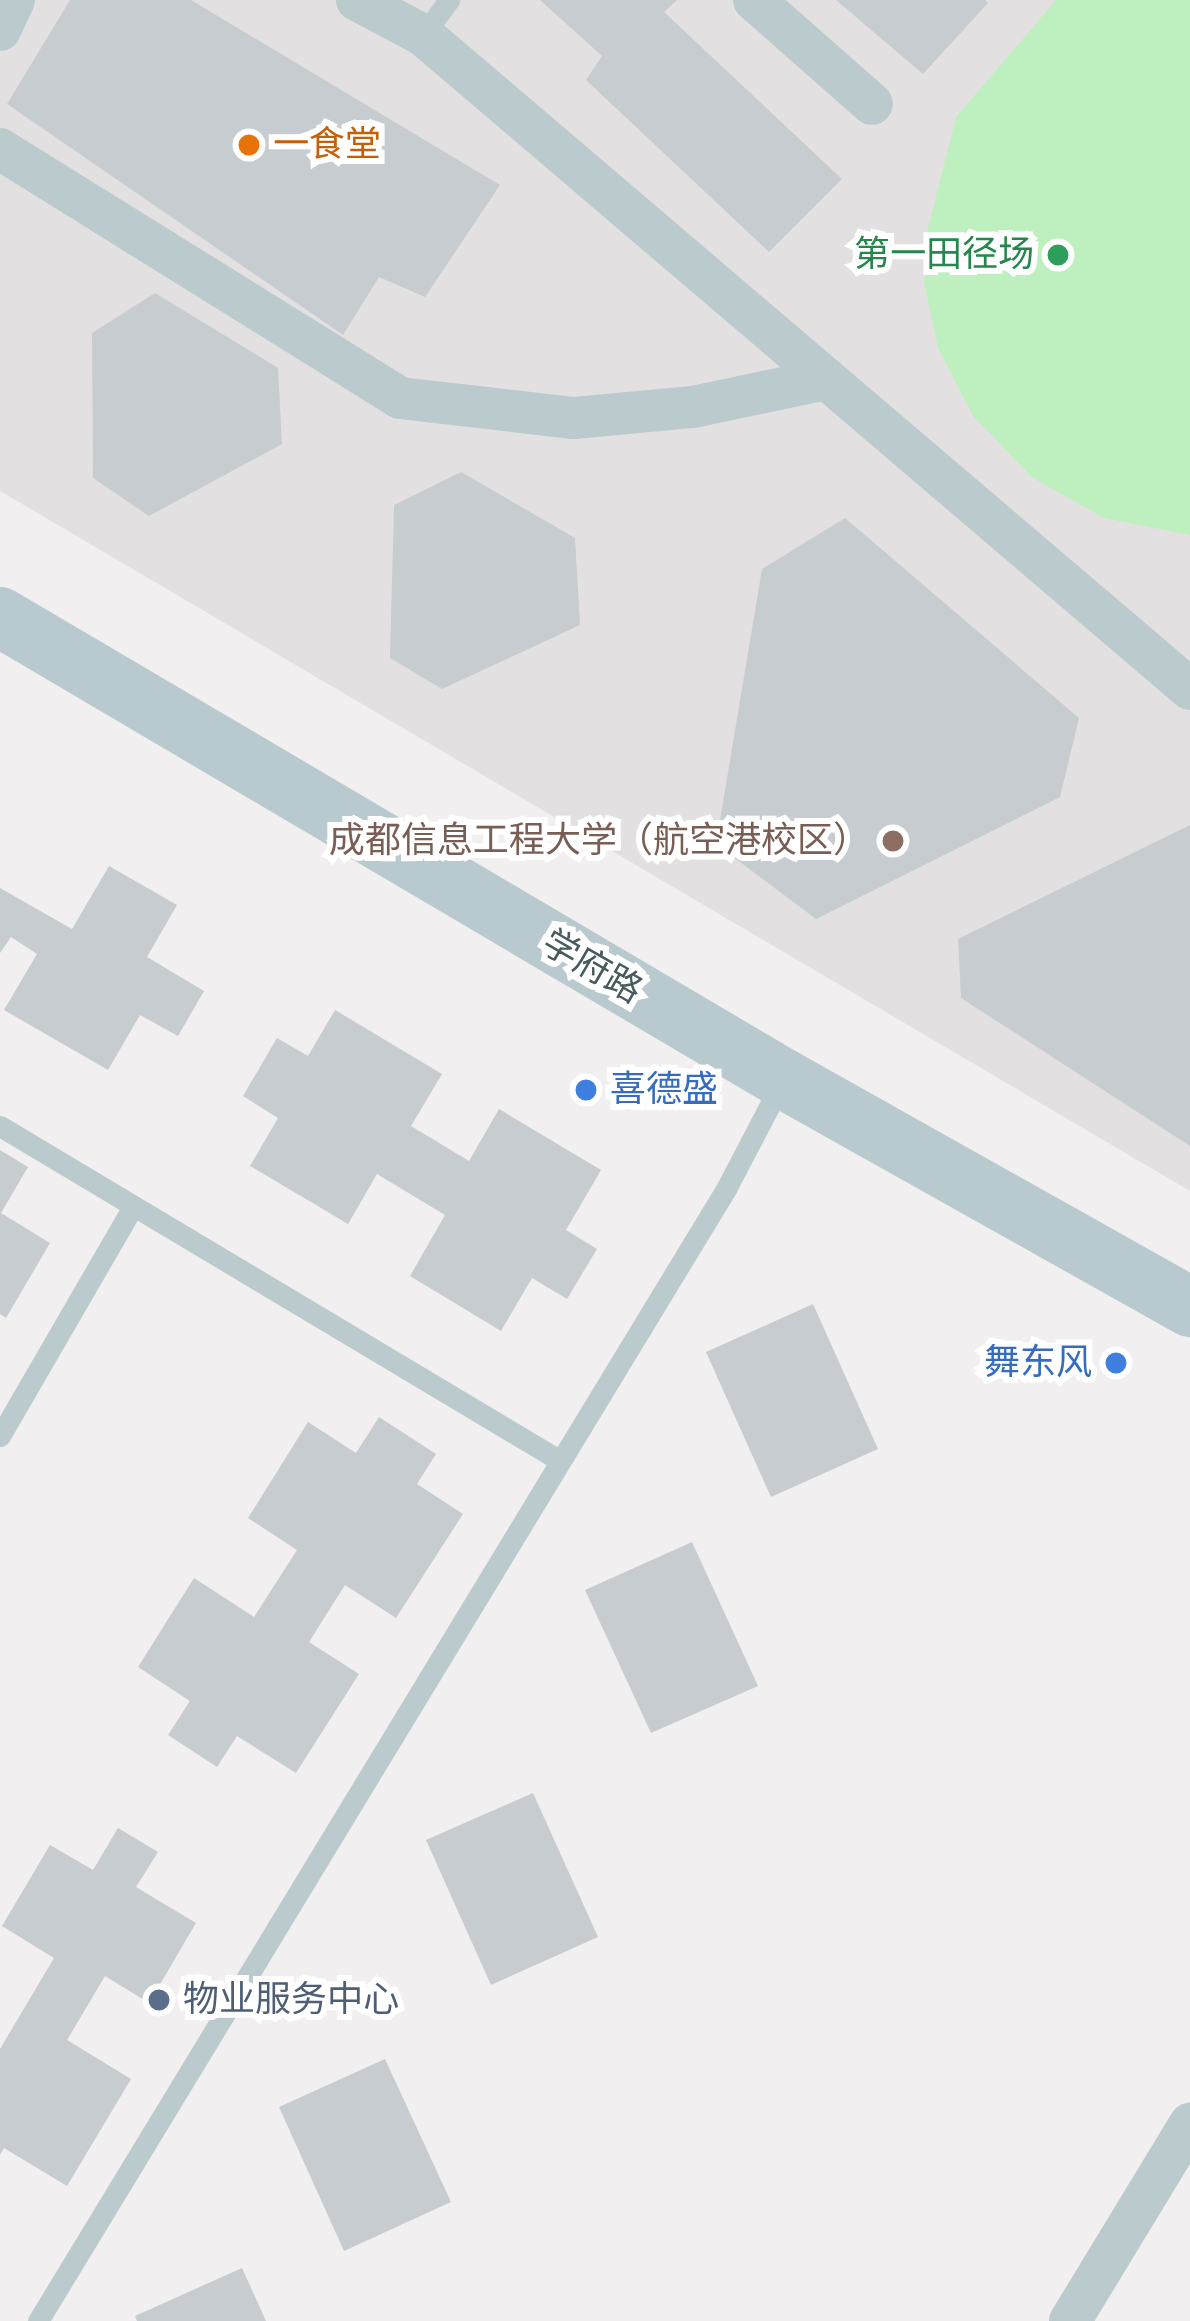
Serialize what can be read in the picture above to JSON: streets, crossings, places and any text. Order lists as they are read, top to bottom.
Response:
{
  "streets": {
    "main road": ["学府路"]
  },
  "places": [
    "一食堂",
    "第一田径场",
    "成都信息工程大学（航空港校区）",
    "喜德盛",
    "舞东风",
    "物业服务中心"
  ]
}
